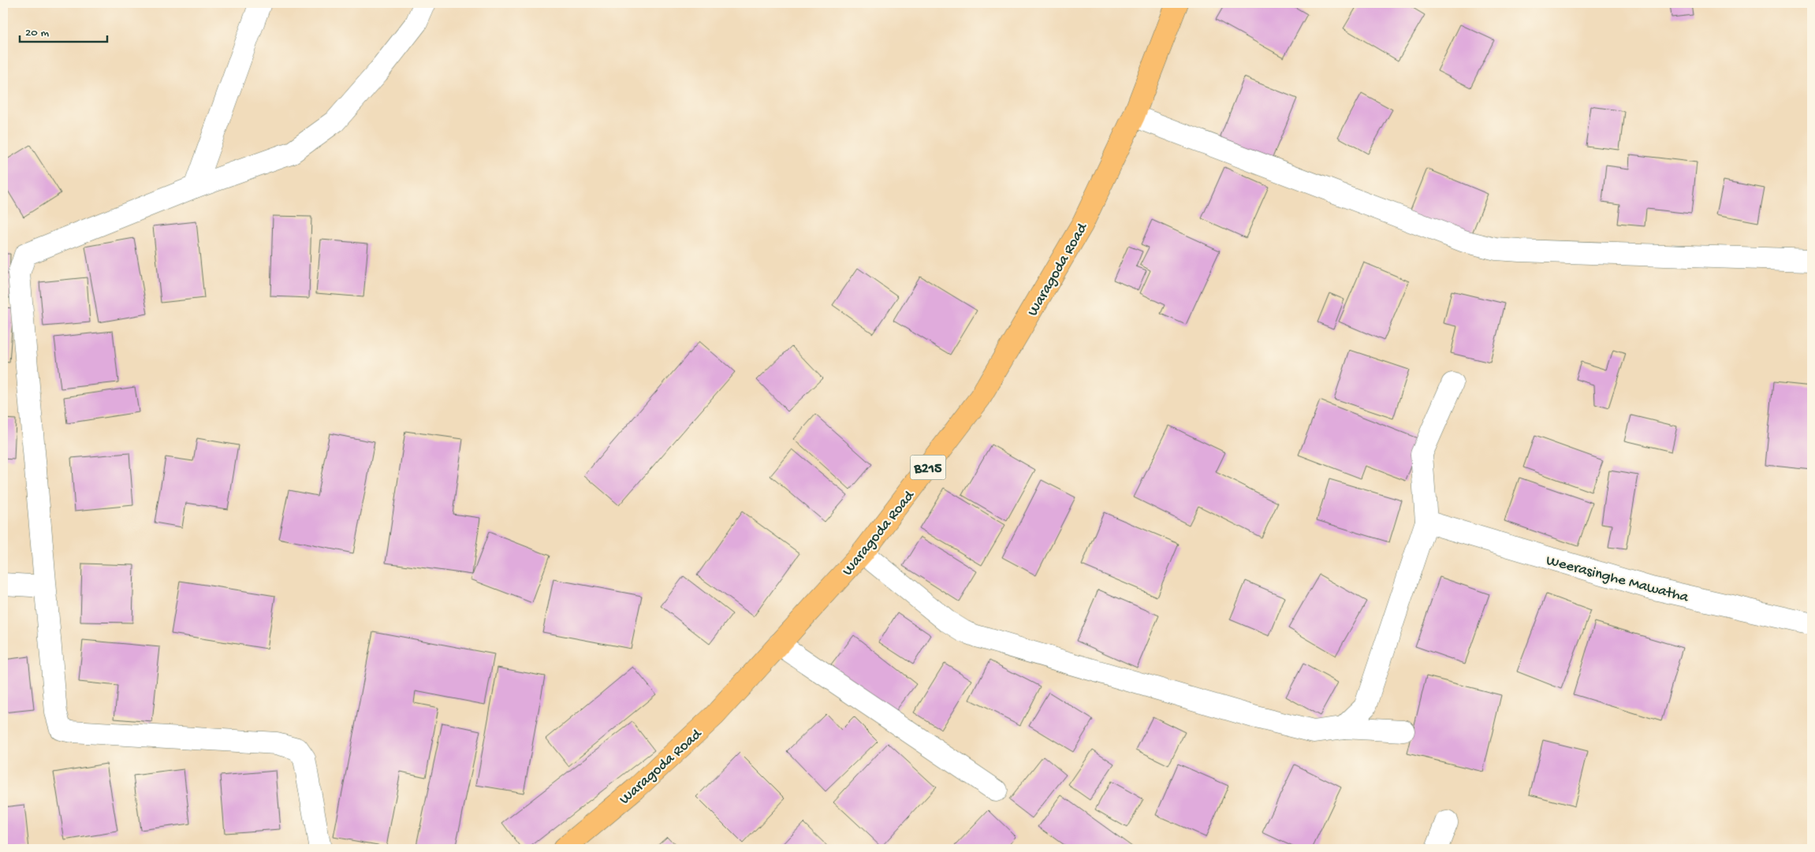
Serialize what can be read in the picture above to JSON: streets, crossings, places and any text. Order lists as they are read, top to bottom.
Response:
{
  "streets": {
    "main road": ["Waragoda Road", "B215"],
    "street": ["Weerasinghe Mawatha"]
  },
  "scale_bar": "20 m"
}
